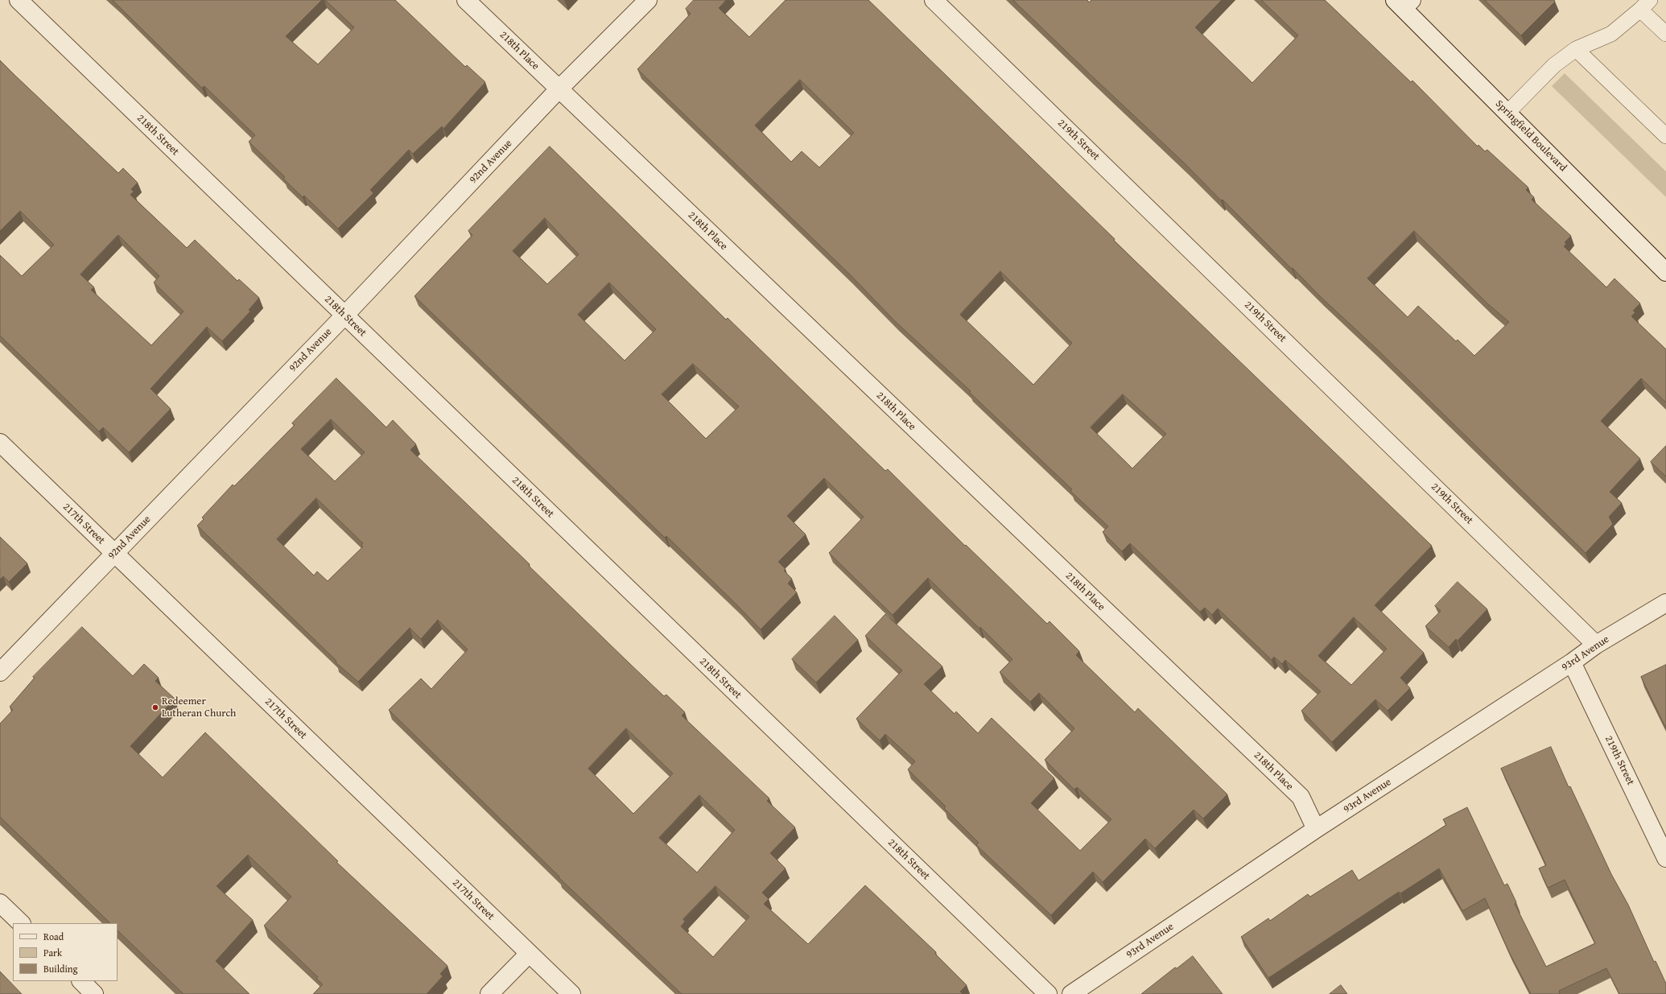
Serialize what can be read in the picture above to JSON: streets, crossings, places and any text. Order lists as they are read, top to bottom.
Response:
{
  "streets": {
    "street": [
      "218th Place",
      "218th Street",
      "Springfield Boulevard",
      "219th Street",
      "92nd Avenue",
      "217th Street",
      "93rd Avenue"
    ]
  },
  "crossings": [
    ["218th Place", "92nd Avenue"],
    ["218th Place", "93rd Avenue"],
    ["218th Street", "92nd Avenue"],
    ["219th Street", "93rd Avenue"],
    ["92nd Avenue", "217th Street"]
  ],
  "places": ["Redeemer Lutheran Church"],
  "legend": ["Road", "Park", "Building"]
}
